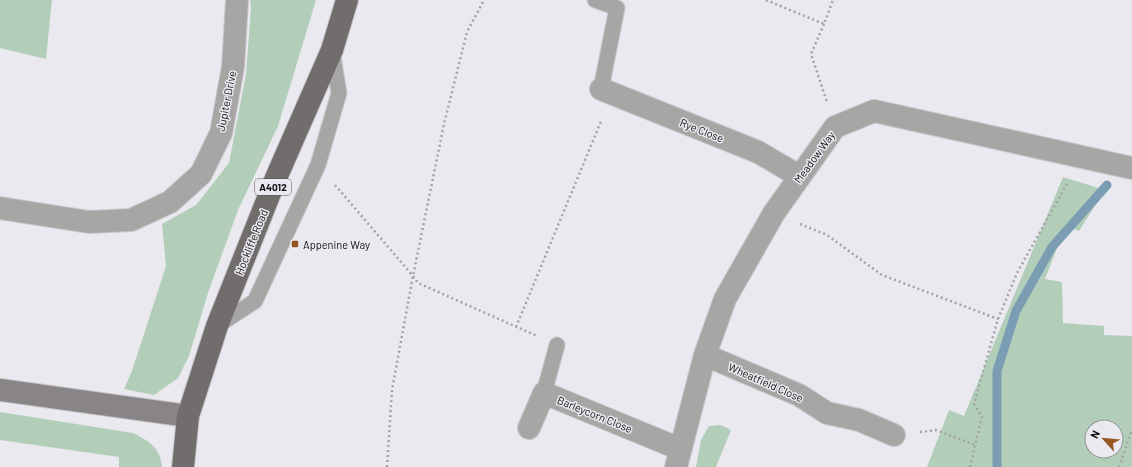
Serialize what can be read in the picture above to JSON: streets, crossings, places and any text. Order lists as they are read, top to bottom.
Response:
{
  "streets": {
    "main road": ["A4012", "Hockliffe Road"],
    "street": [
      "Jupiter Drive",
      "Rye Close",
      "Meadow Way",
      "Wheatfield Close",
      "Barleycorn Close"
    ]
  },
  "crossings": [
    ["Rye Close", "Meadow Way"],
    ["Meadow Way", "Wheatfield Close"],
    ["Meadow Way", "Barleycorn Close"]
  ],
  "places": {
    "transit": ["Appenine Way"]
  },
  "north": "top left"
}
